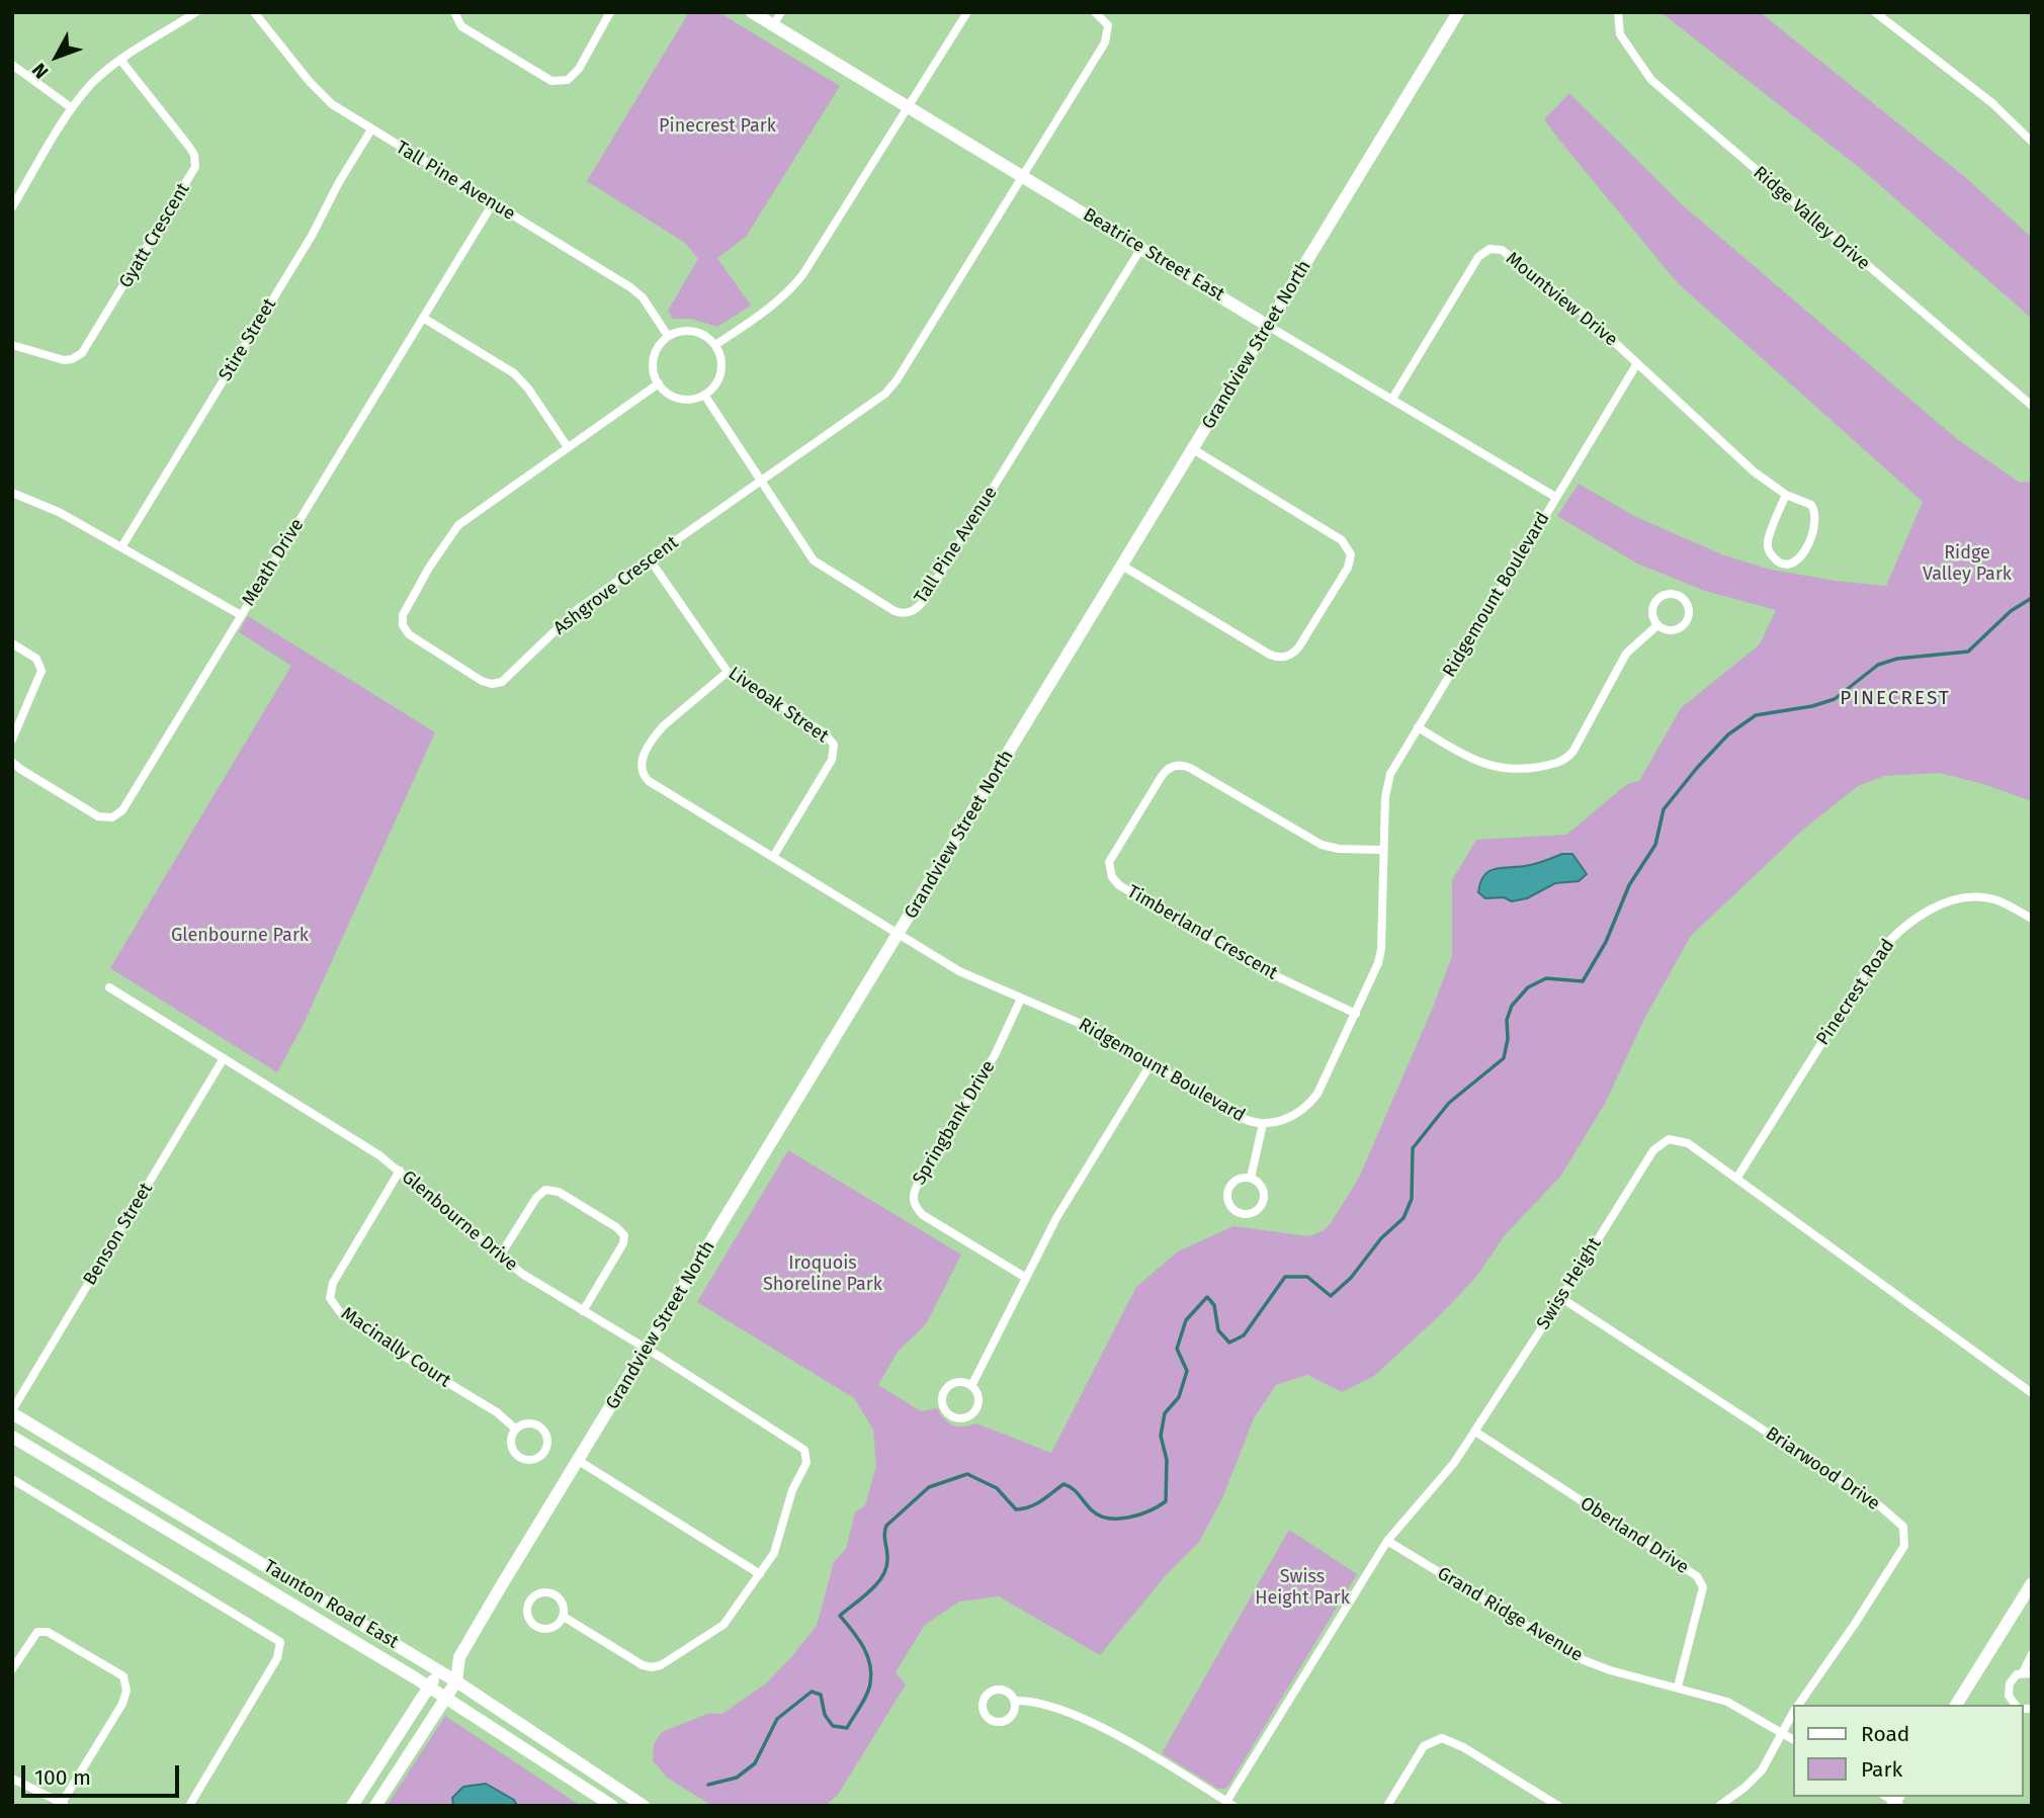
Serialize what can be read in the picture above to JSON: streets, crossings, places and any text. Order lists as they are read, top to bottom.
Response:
{
  "streets": {
    "street": [
      "Tall Pine Avenue",
      "Ridge Valley Drive",
      "Gyatt Crescent",
      "Beatrice Street East",
      "Mountview Drive",
      "Stire Street",
      "Grandview Street North",
      "Meath Drive",
      "Ashgrove Crescent",
      "Ridgemount Boulevard",
      "Liveoak Street",
      "Timberland Crescent",
      "Pinecrest Road",
      "Springbank Drive",
      "Glenbourne Drive",
      "Benson Street",
      "Swiss Height",
      "Macinally Court",
      "Briarwood Drive",
      "Oberland Drive",
      "Taunton Road East",
      "Grand Ridge Avenue"
    ]
  },
  "crossings": [
    ["Tall Pine Avenue", "Beatrice Street East"],
    ["Tall Pine Avenue", "Stire Street"],
    ["Tall Pine Avenue", "Meath Drive"],
    ["Tall Pine Avenue", "Ashgrove Crescent"],
    ["Beatrice Street East", "Mountview Drive"],
    ["Beatrice Street East", "Grandview Street North"],
    ["Beatrice Street East", "Ashgrove Crescent"],
    ["Beatrice Street East", "Ridgemount Boulevard"],
    ["Mountview Drive", "Ridgemount Boulevard"],
    ["Grandview Street North", "Ridgemount Boulevard"],
    ["Grandview Street North", "Glenbourne Drive"],
    ["Grandview Street North", "Taunton Road East"],
    ["Ashgrove Crescent", "Liveoak Street"],
    ["Ridgemount Boulevard", "Liveoak Street"],
    ["Ridgemount Boulevard", "Timberland Crescent"],
    ["Ridgemount Boulevard", "Springbank Drive"],
    ["Pinecrest Road", "Swiss Height"],
    ["Glenbourne Drive", "Benson Street"],
    ["Glenbourne Drive", "Macinally Court"],
    ["Benson Street", "Taunton Road East"],
    ["Swiss Height", "Briarwood Drive"],
    ["Swiss Height", "Oberland Drive"],
    ["Swiss Height", "Grand Ridge Avenue"],
    ["Briarwood Drive", "Grand Ridge Avenue"],
    ["Oberland Drive", "Grand Ridge Avenue"]
  ],
  "districts": ["PINECREST"],
  "parks": [
    "Pinecrest Park",
    "Ridge Valley Park",
    "Glenbourne Park",
    "Iroquois Shoreline Park",
    "Swiss Height Park"
  ],
  "legend": ["Road", "Park"],
  "scale_bar": "100 m",
  "north": "bottom left"
}
